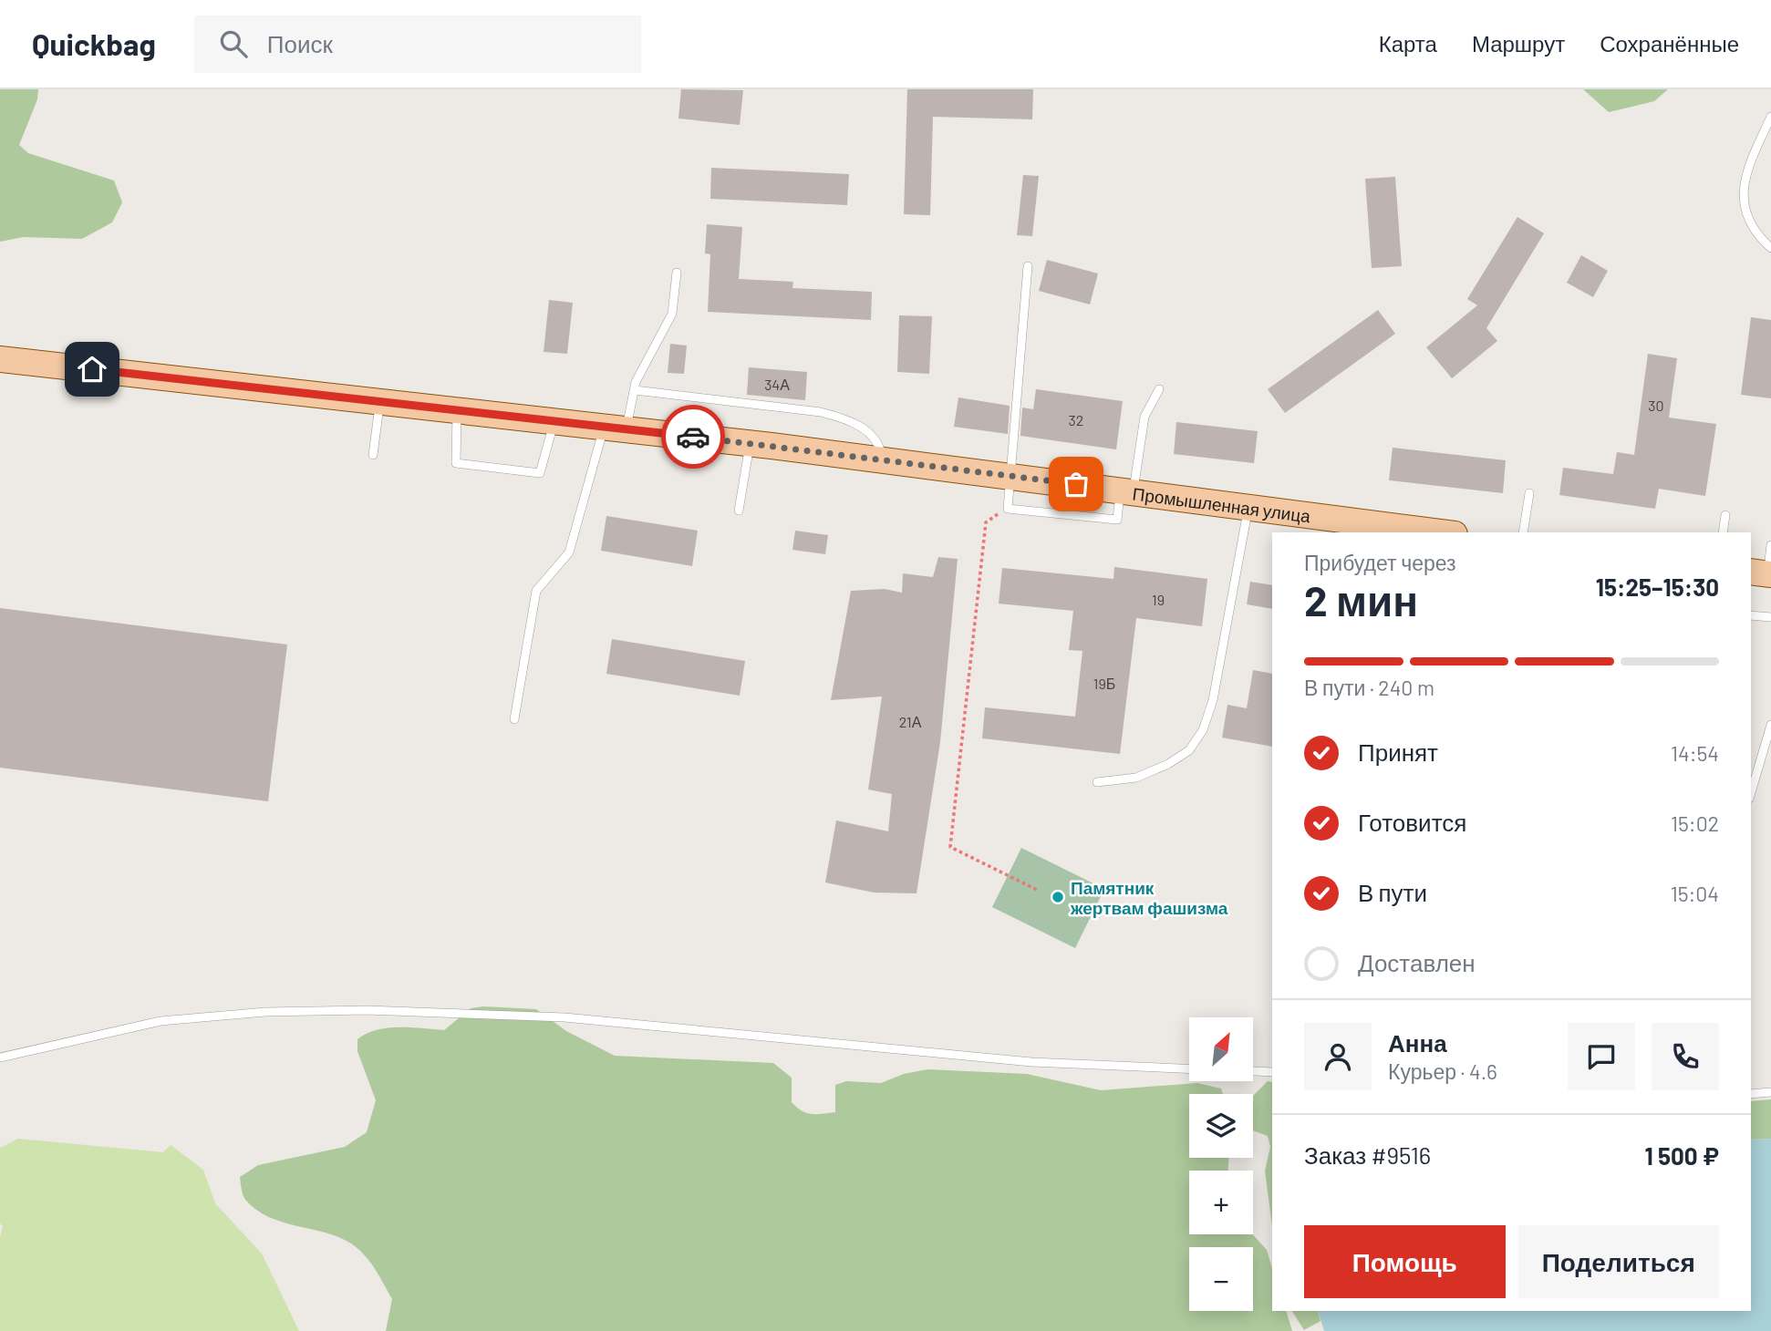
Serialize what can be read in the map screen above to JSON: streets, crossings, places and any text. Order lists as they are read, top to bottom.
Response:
{
  "streets": {
    "main road": ["Промышленная улица"]
  },
  "places": ["Памятник жертвам фашизма"],
  "house_numbers": [
    "34А",
    "30",
    "32",
    "19",
    "19Б",
    "21А"
  ],
  "north": "top right",
  "page": {
    "header": "Quickbag",
    "search": "Поиск",
    "nav": ["Карта", "Маршрут", "Сохранённые"],
    "heading": ["2 мин", "Прибудет через", "15:25–15:30"],
    "panel": [
      "Анна",
      "Курьер · 4.6",
      "Заказ #9516",
      "1 500 ₽"
    ],
    "bar": "В пути · 240 m",
    "list": [
      ["Принят", "14:54"],
      ["Готовится", "15:02"],
      ["В пути", "15:04"],
      "Доставлен"
    ],
    "map_buttons": ["+", "−"],
    "buttons": ["Помощь", "Поделиться"]
  }
}
